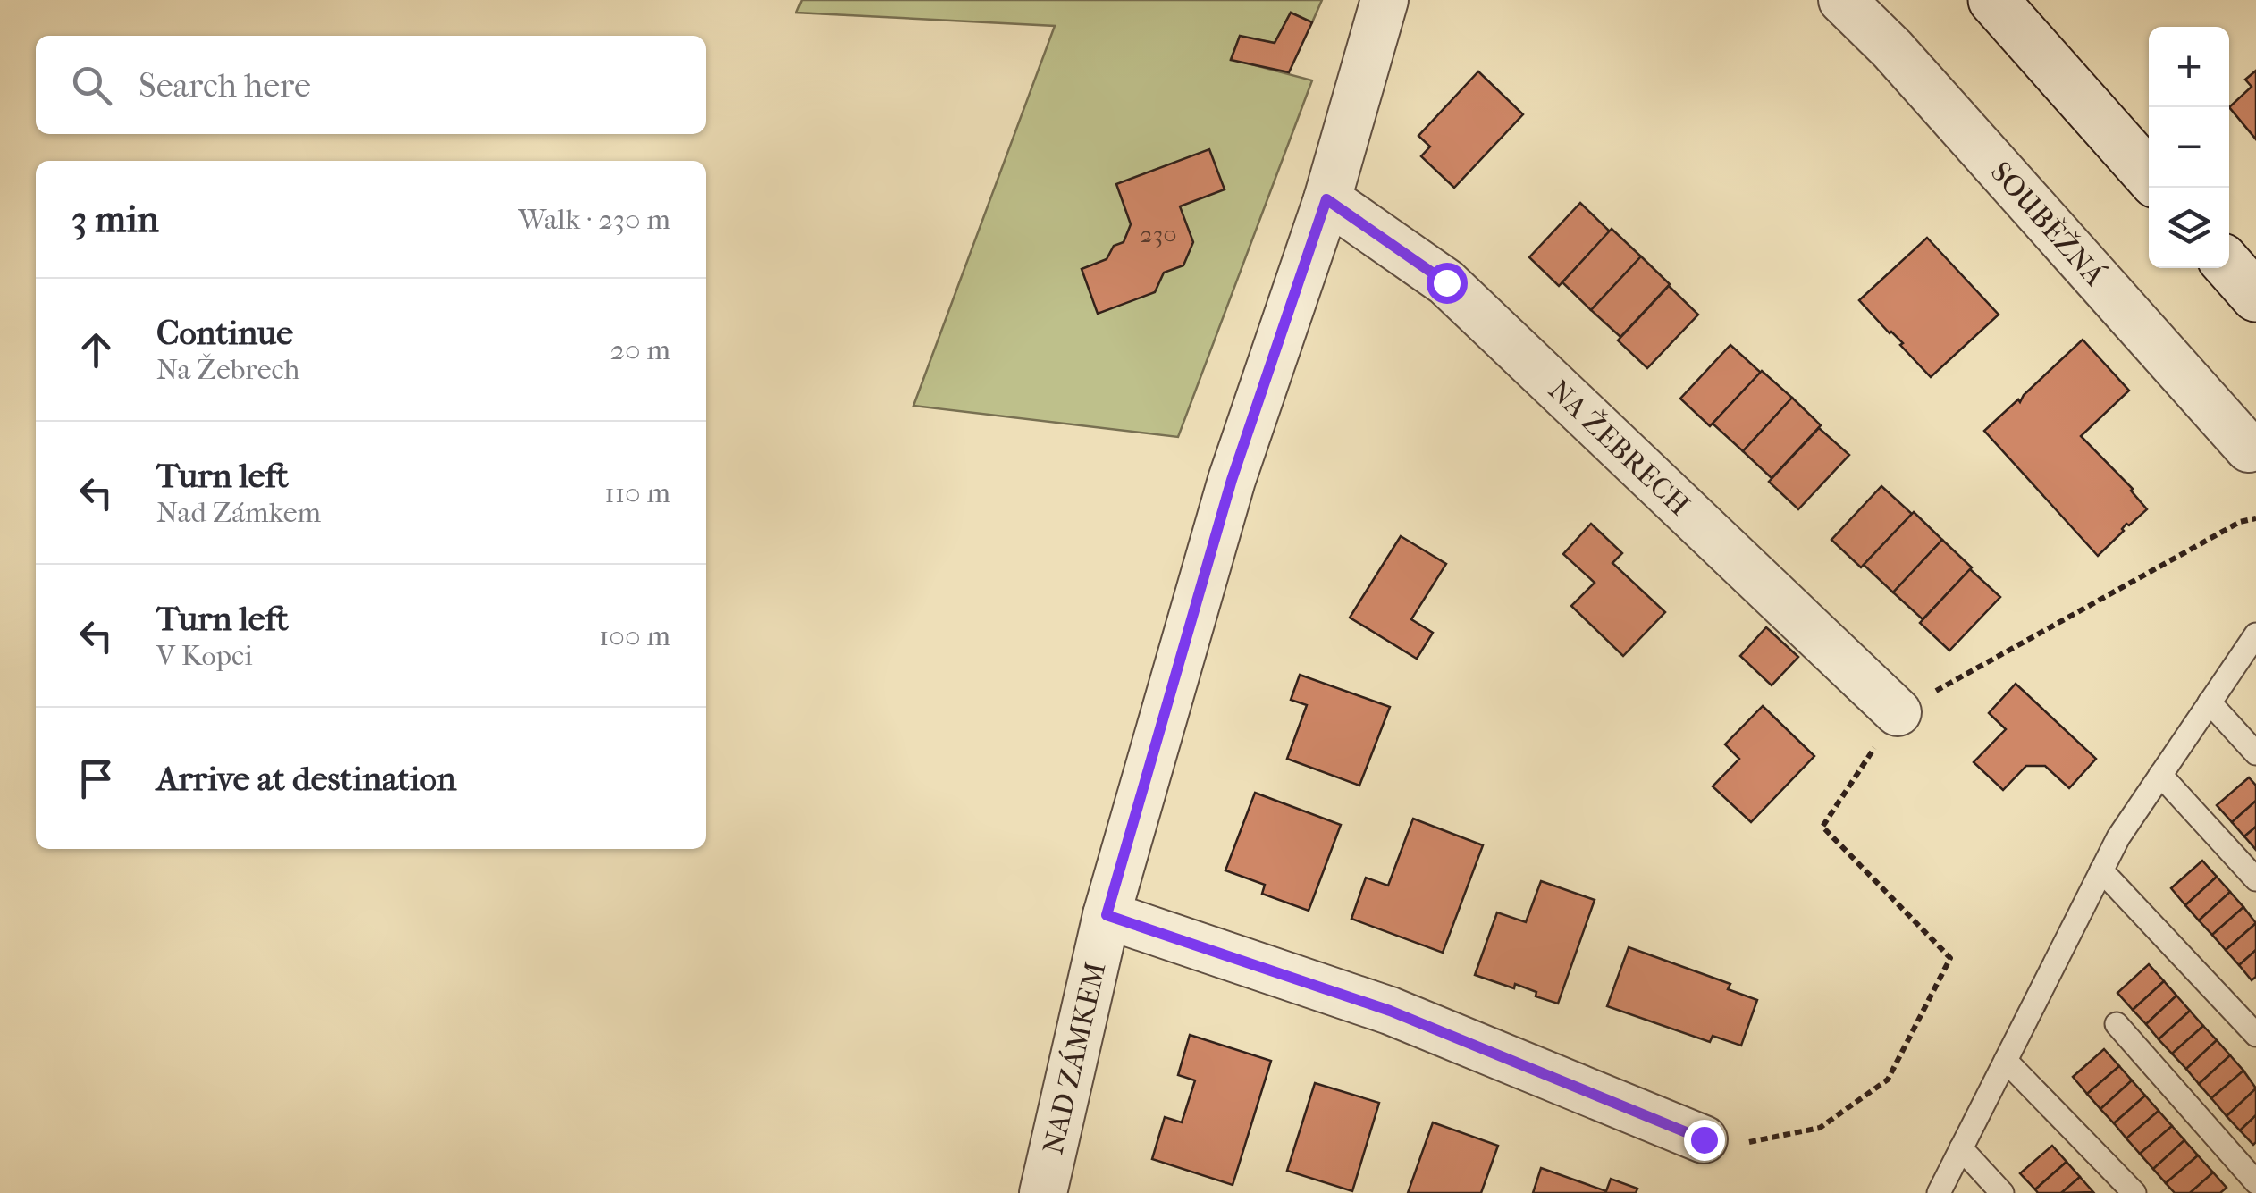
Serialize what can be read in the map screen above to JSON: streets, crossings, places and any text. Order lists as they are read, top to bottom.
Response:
{
  "streets": {
    "street": ["SOUBĚŽNÁ", "NA ŽEBRECH", "NAD ZÁMKEM"]
  },
  "crossings": [
    ["NA ŽEBRECH", "NAD ZÁMKEM"]
  ],
  "house_numbers": ["230"],
  "page": {
    "map_buttons": ["+", "−"],
    "search": "Search here",
    "heading": ["3 min", "Walk · 230 m"],
    "list": [
      ["Continue", "Na Žebrech", "20 m"],
      ["Turn left", "Nad Zámkem", "110 m"],
      ["Turn left", "V Kopci", "100 m"],
      "Arrive at destination"
    ]
  }
}
